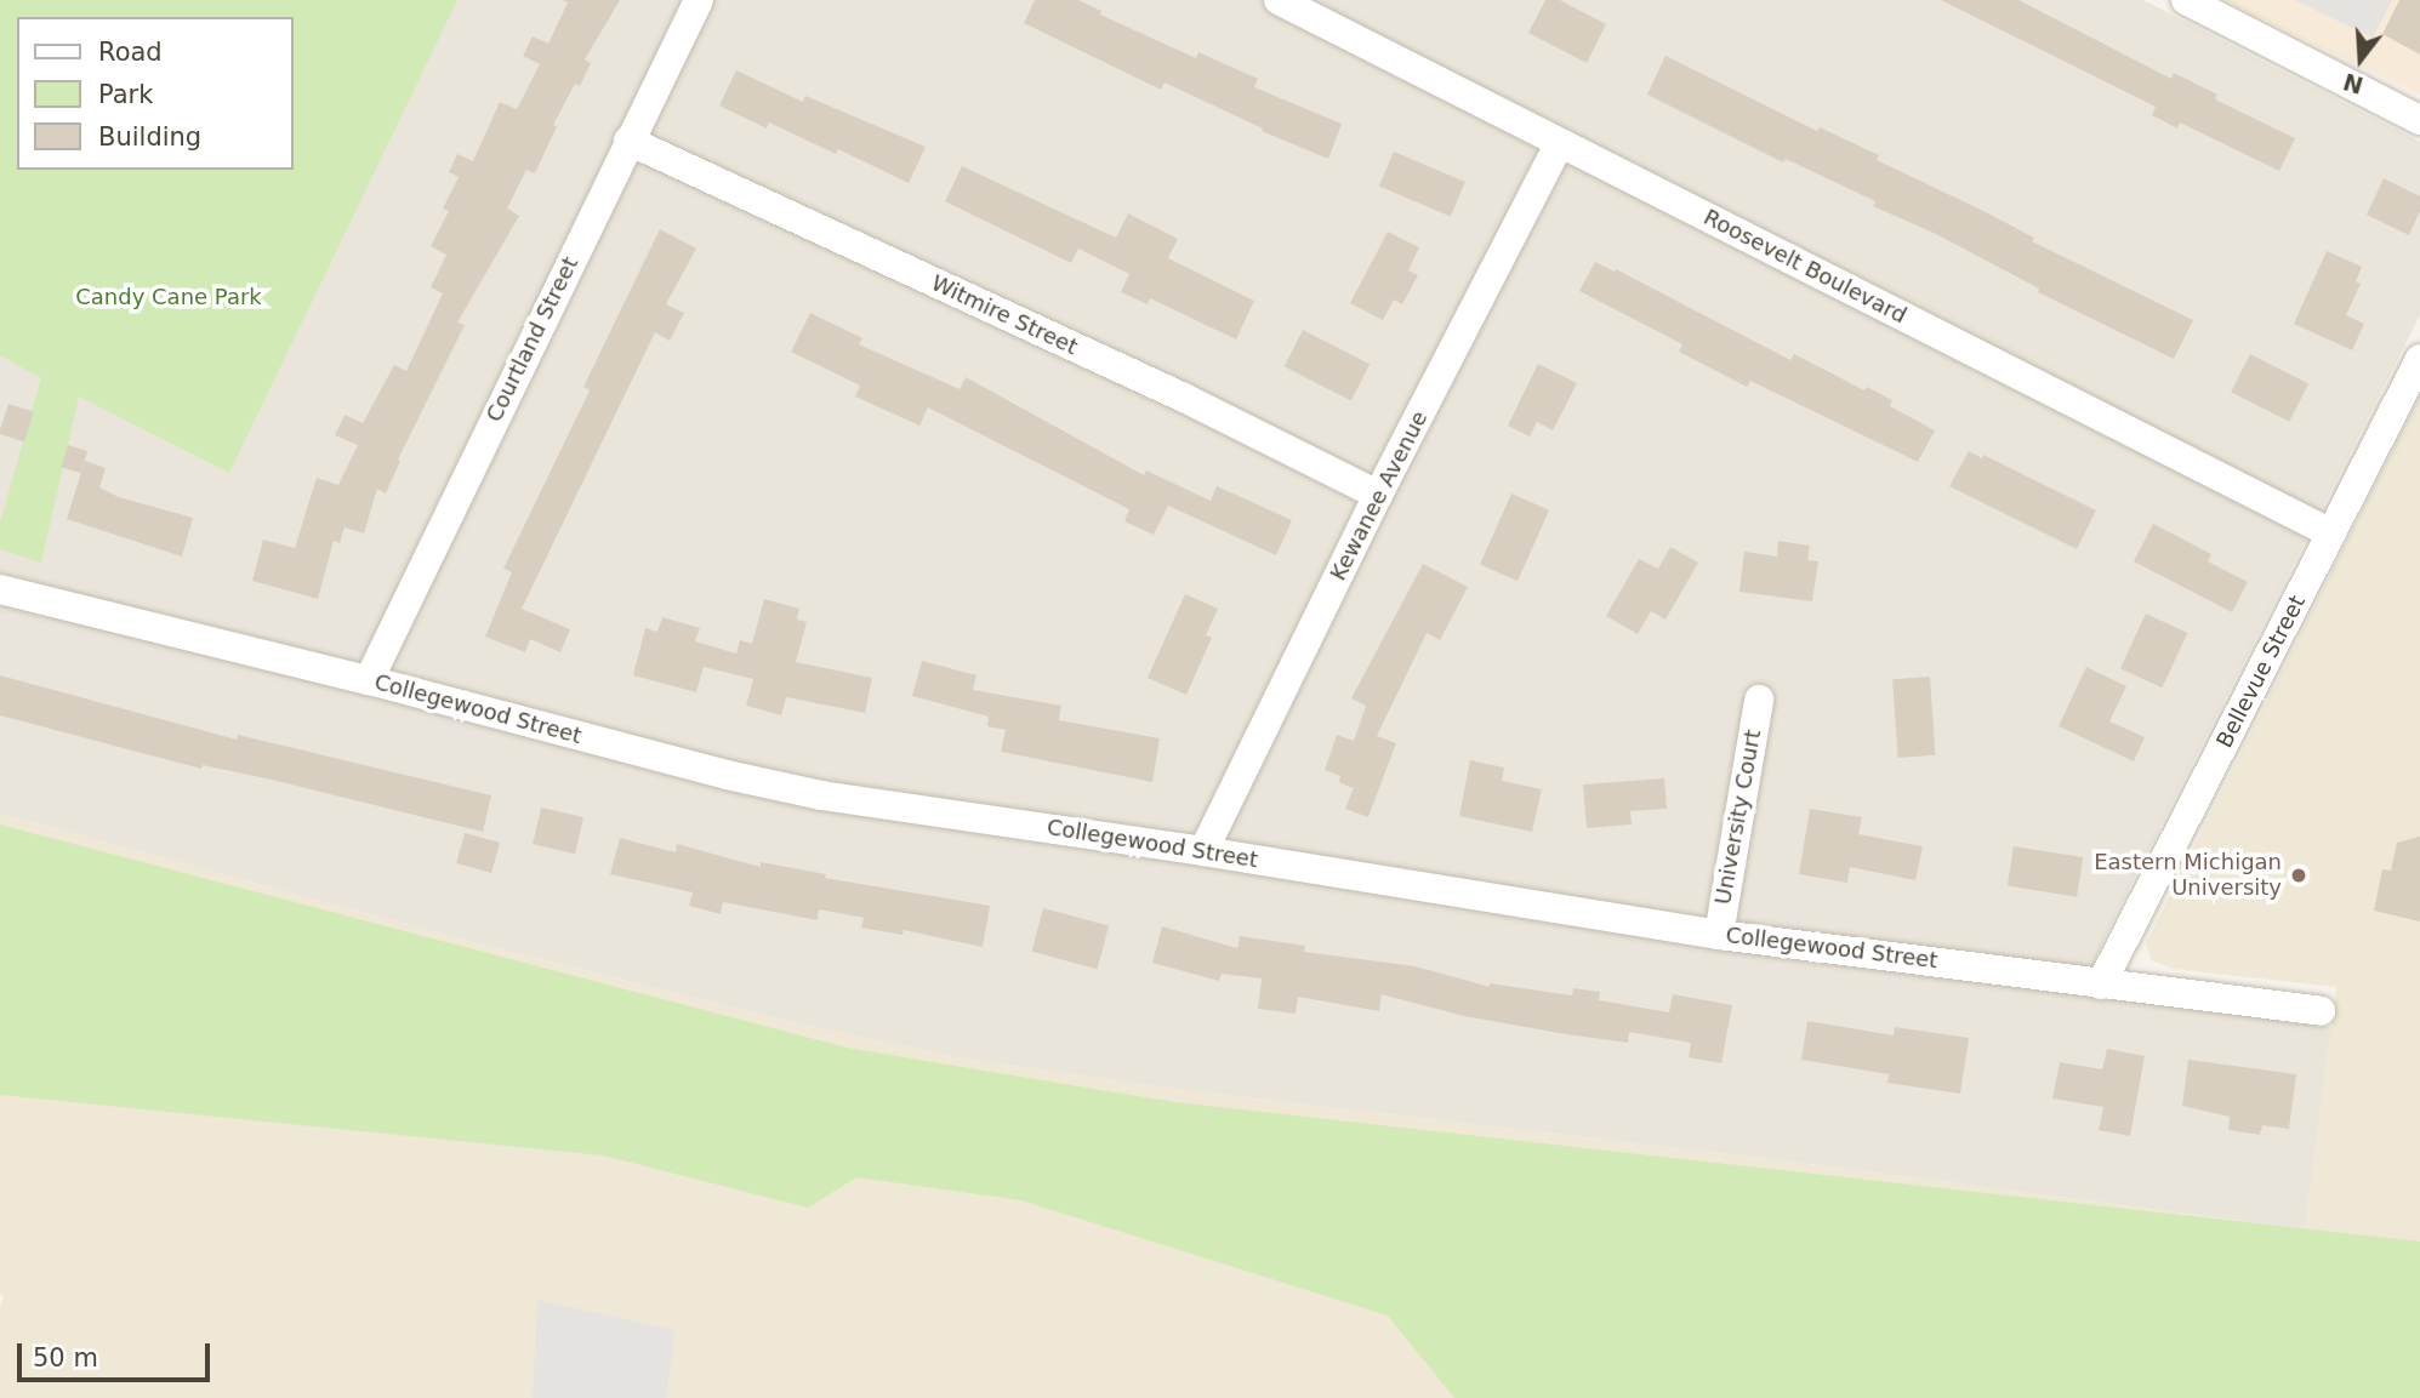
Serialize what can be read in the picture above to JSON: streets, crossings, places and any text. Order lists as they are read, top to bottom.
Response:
{
  "streets": {
    "street": [
      "Roosevelt Boulevard",
      "Witmire Street",
      "Courtland Street",
      "Kewanee Avenue",
      "Bellevue Street",
      "Collegewood Street",
      "University Court"
    ]
  },
  "crossings": [
    ["Roosevelt Boulevard", "Kewanee Avenue"],
    ["Roosevelt Boulevard", "Bellevue Street"],
    ["Witmire Street", "Courtland Street"],
    ["Witmire Street", "Kewanee Avenue"],
    ["Courtland Street", "Collegewood Street"],
    ["Kewanee Avenue", "Collegewood Street"],
    ["Bellevue Street", "Collegewood Street"],
    ["Collegewood Street", "University Court"]
  ],
  "parks": ["Candy Cane Park"],
  "places": ["Eastern Michigan University"],
  "legend": ["Road", "Park", "Building"],
  "scale_bar": "50 m",
  "north": "bottom"
}
